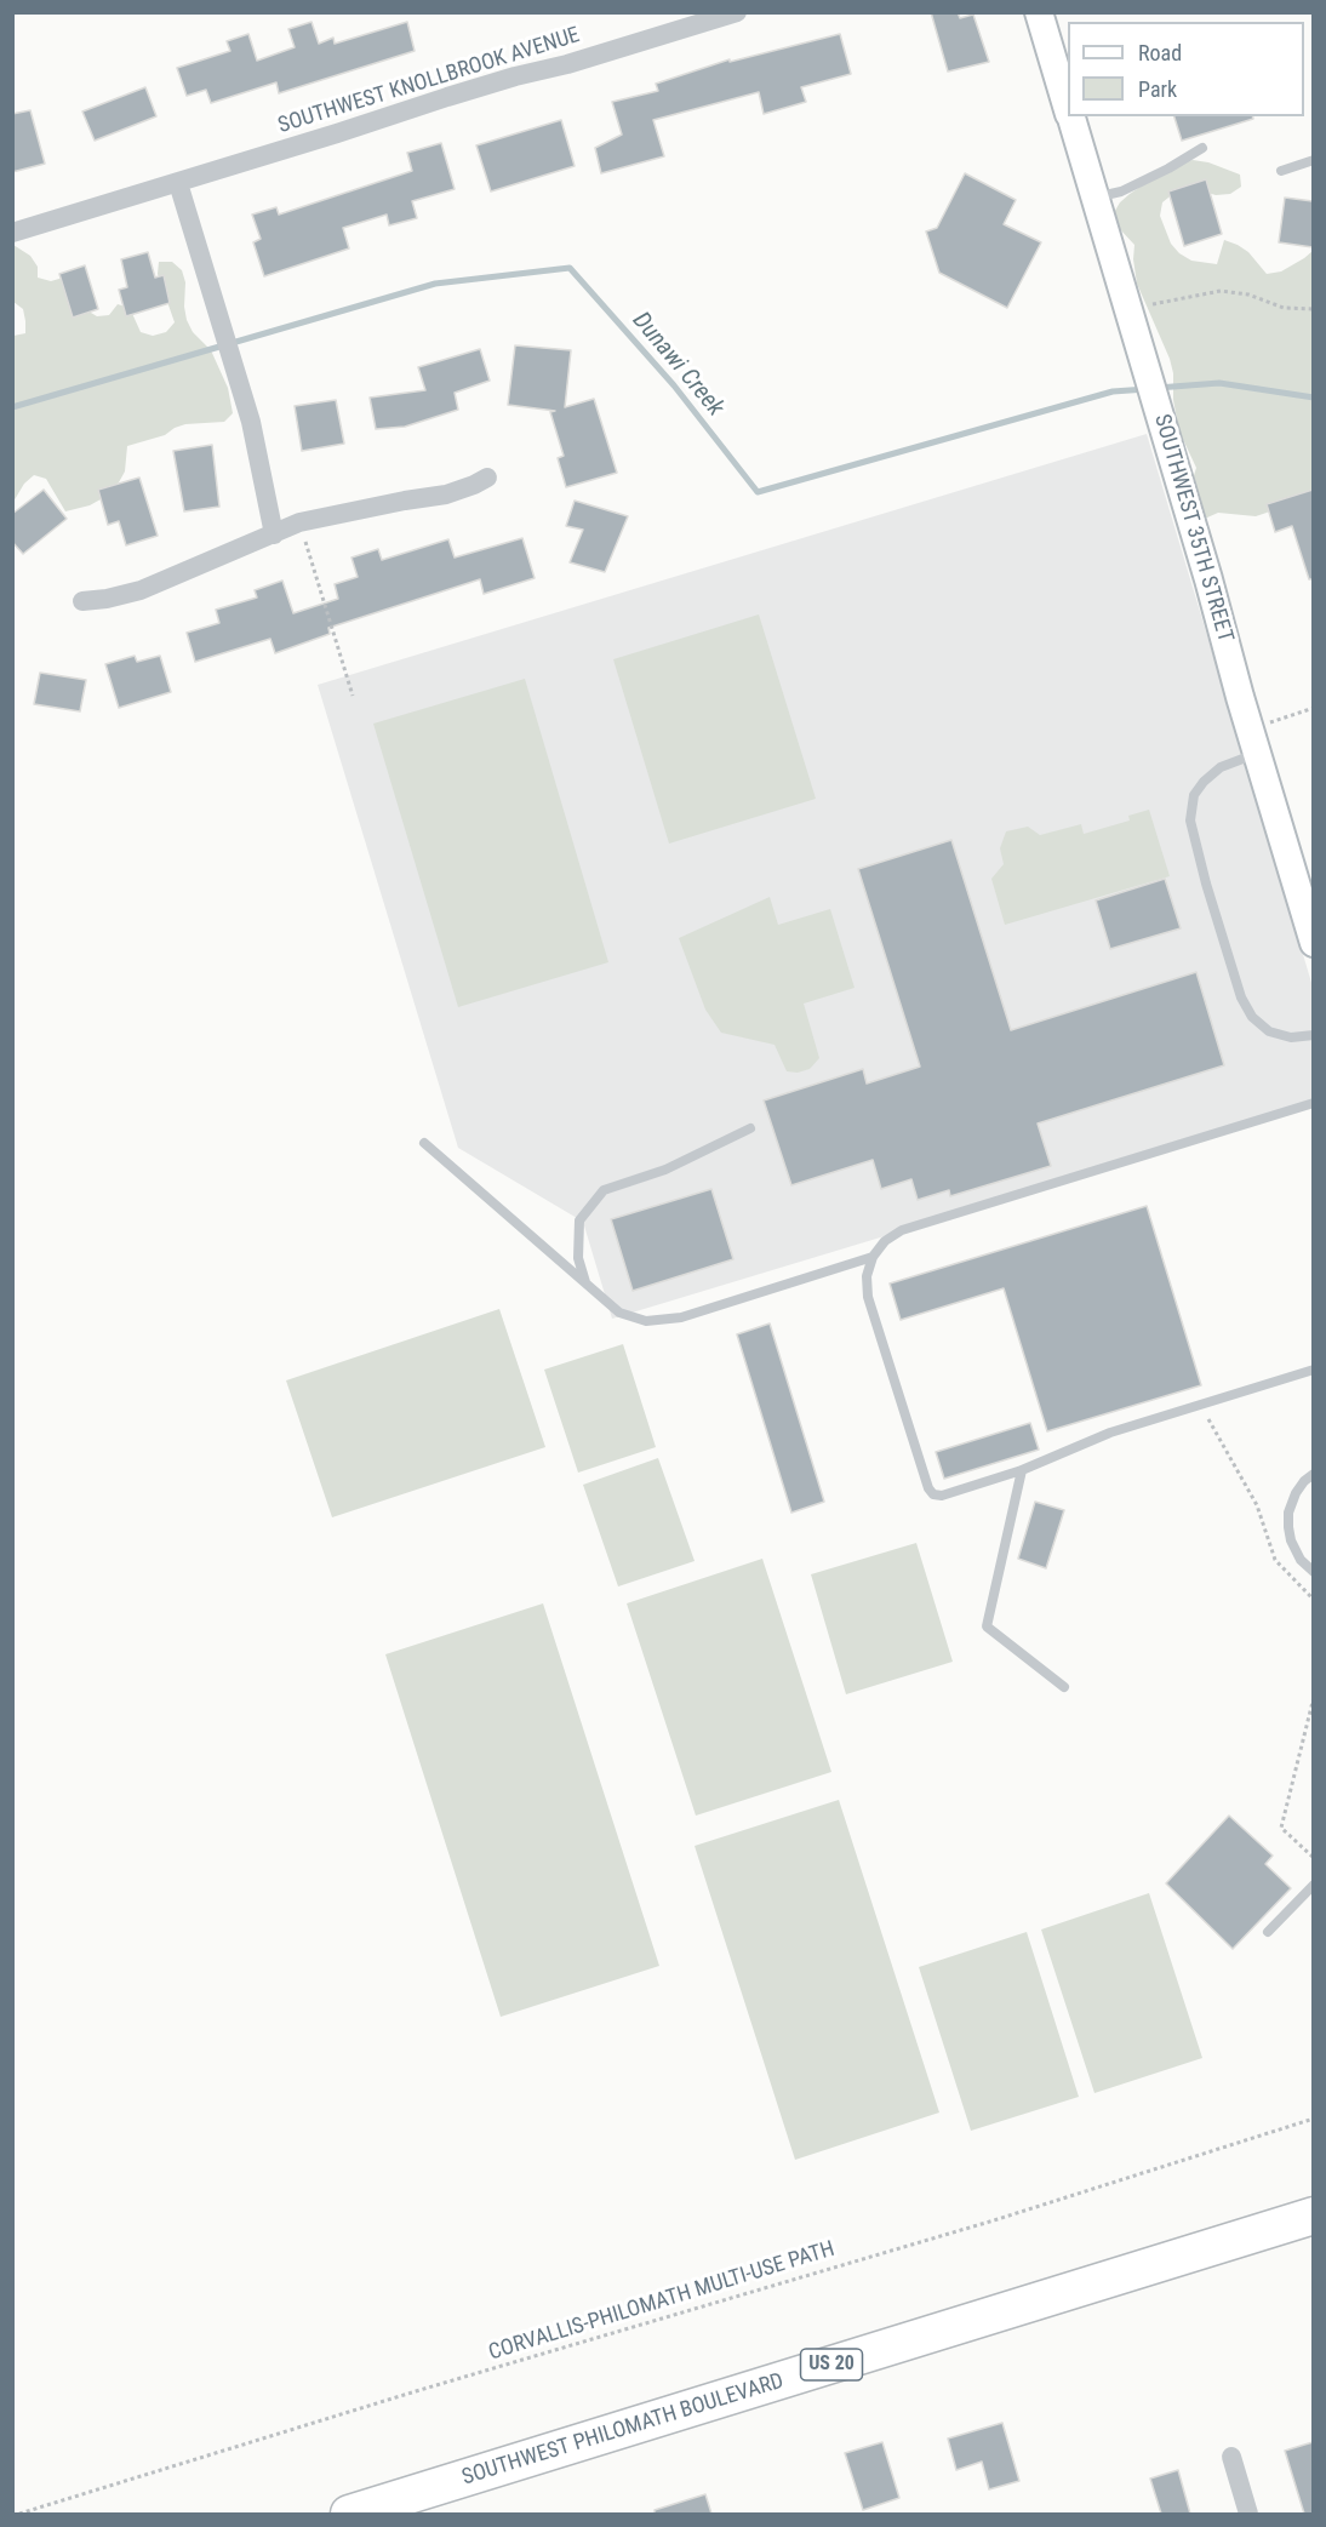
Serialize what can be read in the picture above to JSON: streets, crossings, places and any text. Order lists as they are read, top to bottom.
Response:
{
  "streets": {
    "highway": ["US 20", "SOUTHWEST PHILOMATH BOULEVARD"],
    "street": ["SOUTHWEST KNOLLBROOK AVENUE", "SOUTHWEST 35TH STREET"],
    "path": ["CORVALLIS-PHILOMATH MULTI-USE PATH"]
  },
  "water": ["Dunawi Creek"],
  "legend": ["Road", "Park"]
}
